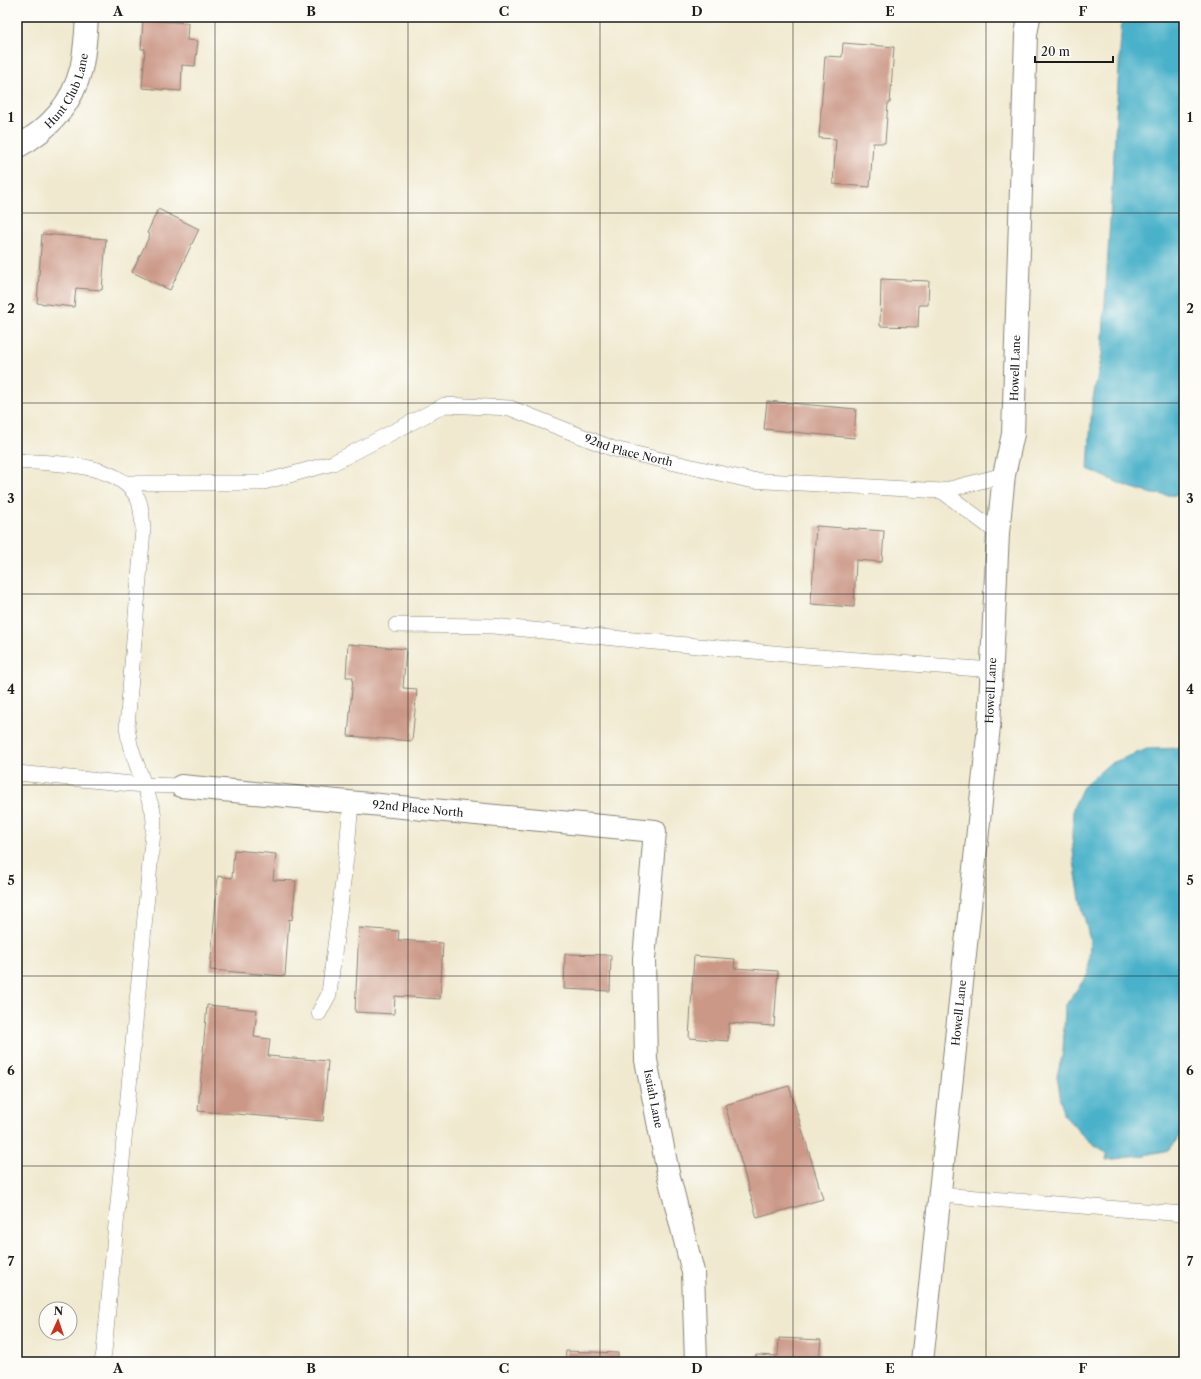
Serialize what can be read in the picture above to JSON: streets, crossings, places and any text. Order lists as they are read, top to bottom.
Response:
{
  "streets": {
    "street": [
      "Hunt Club Lane",
      "Howell Lane",
      "92nd Place North",
      "Isaiah Lane"
    ]
  },
  "crossings": [
    ["Howell Lane", "92nd Place North"],
    ["92nd Place North", "Isaiah Lane"]
  ],
  "scale_bar": "20 m",
  "north": "top",
  "grid": {
    "columns": [
      "A",
      "B",
      "C",
      "D",
      "E",
      "F"
    ],
    "rows": [
      "1",
      "2",
      "3",
      "4",
      "5",
      "6",
      "7"
    ]
  }
}
